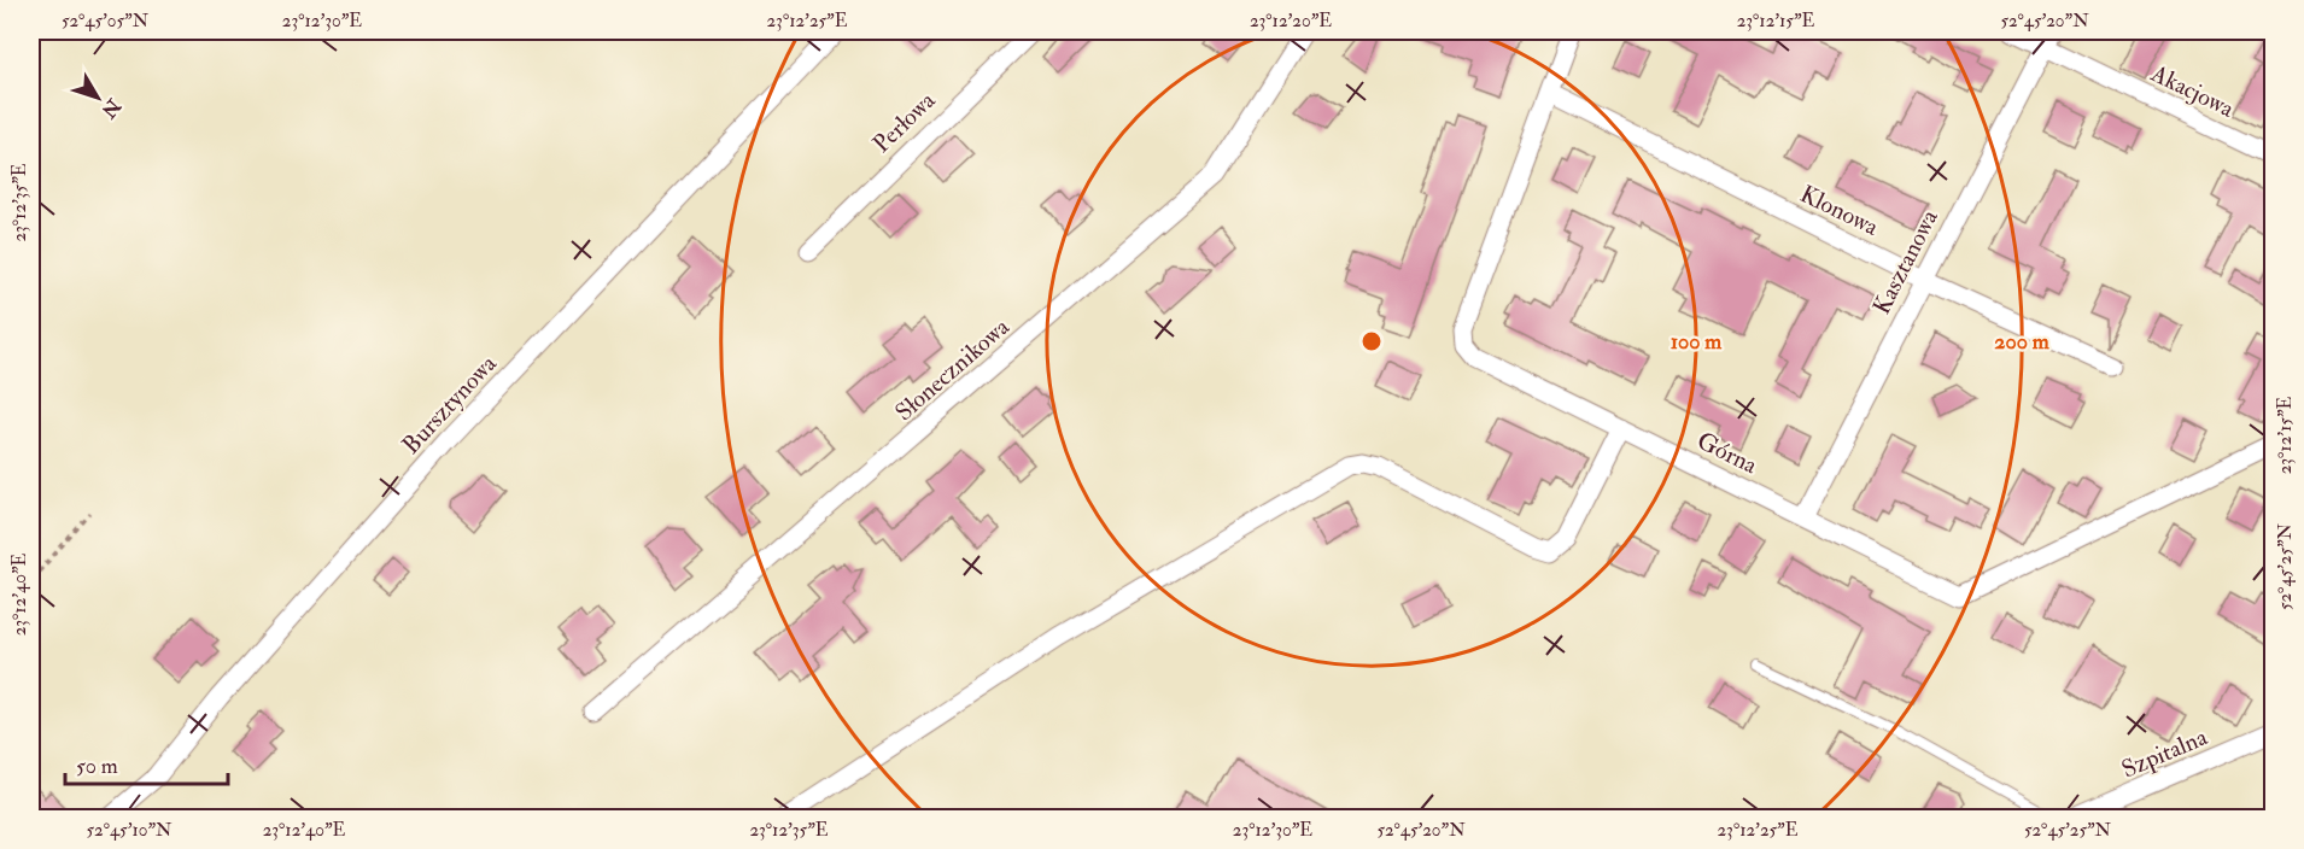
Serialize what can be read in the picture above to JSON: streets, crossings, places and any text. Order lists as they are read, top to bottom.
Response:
{
  "streets": {
    "street": [
      "Akacjowa",
      "Perłowa",
      "Klonowa",
      "Kasztanowa",
      "Słonecznikowa",
      "Bursztynowa",
      "Górna",
      "Szpitalna"
    ]
  },
  "crossings": [
    ["Akacjowa", "Kasztanowa"],
    ["Klonowa", "Kasztanowa"],
    ["Klonowa", "Górna"],
    ["Kasztanowa", "Górna"]
  ],
  "scale_bar": "50 m",
  "north": "bottom right",
  "coordinates": [
    "52°45'05\"N",
    "23°12'30\"E",
    "23°12'25\"E",
    "23°12'20\"E",
    "23°12'15\"E",
    "52°45'20\"N",
    "23°12'35\"E",
    "52°45'25\"N",
    "23°12'40\"E",
    "52°45'10\"N"
  ],
  "rings": ["100 m", "200 m"]
}
